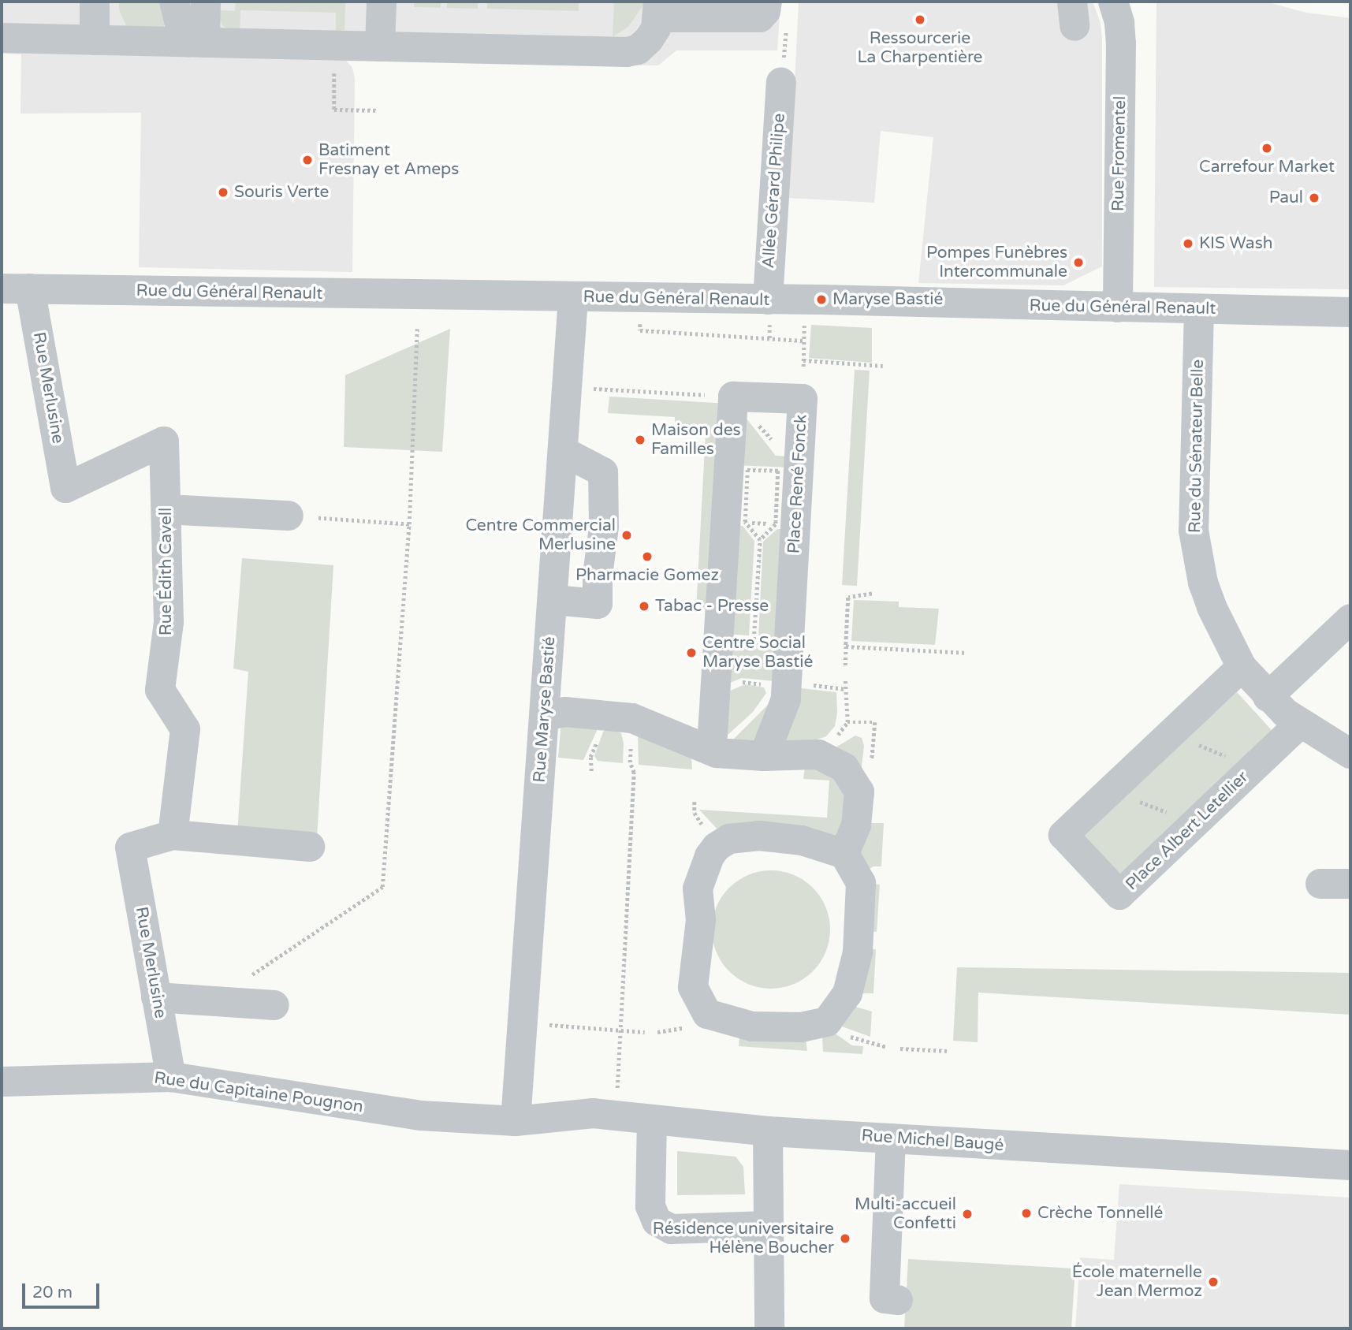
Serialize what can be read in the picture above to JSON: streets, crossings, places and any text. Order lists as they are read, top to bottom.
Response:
{
  "streets": {
    "street": [
      "Rue Fromentel",
      "Allée Gérard Philipe",
      "Rue du Général Renault",
      "Rue Merlusine",
      "Rue du Sénateur Belle",
      "Place René Fonck",
      "Rue Édith Cavell",
      "Rue Maryse Bastié",
      "Place Albert Letellier",
      "Rue du Capitaine Pougnon",
      "Rue Michel Baugé"
    ]
  },
  "crossings": [
    ["Rue Fromentel", "Rue du Général Renault"],
    ["Allée Gérard Philipe", "Rue du Général Renault"],
    ["Rue du Général Renault", "Rue Merlusine"],
    ["Rue du Général Renault", "Rue du Sénateur Belle"],
    ["Rue du Général Renault", "Rue Maryse Bastié"],
    ["Rue Merlusine", "Rue Édith Cavell"],
    ["Rue Merlusine", "Rue du Capitaine Pougnon"],
    ["Rue du Sénateur Belle", "Place Albert Letellier"],
    ["Rue Maryse Bastié", "Rue du Capitaine Pougnon"],
    ["Rue Maryse Bastié", "Rue Michel Baugé"],
    ["Rue du Capitaine Pougnon", "Rue Michel Baugé"]
  ],
  "places": [
    "Ressourcerie La Charpentière",
    "Carrefour Market",
    "Batiment Fresnay et Ameps",
    "Souris Verte",
    "Paul",
    "KIS Wash",
    "Pompes Funèbres Intercommunale",
    "Maryse Bastié",
    "Maison des Familles",
    "Centre Commercial Merlusine",
    "Pharmacie Gomez",
    "Tabac - Presse",
    "Centre Social Maryse Bastié",
    "Crèche Tonnellé",
    "Multi-accueil Confetti",
    "Résidence universitaire Hélène Boucher",
    "École maternelle Jean Mermoz"
  ],
  "scale_bar": "20 m"
}
